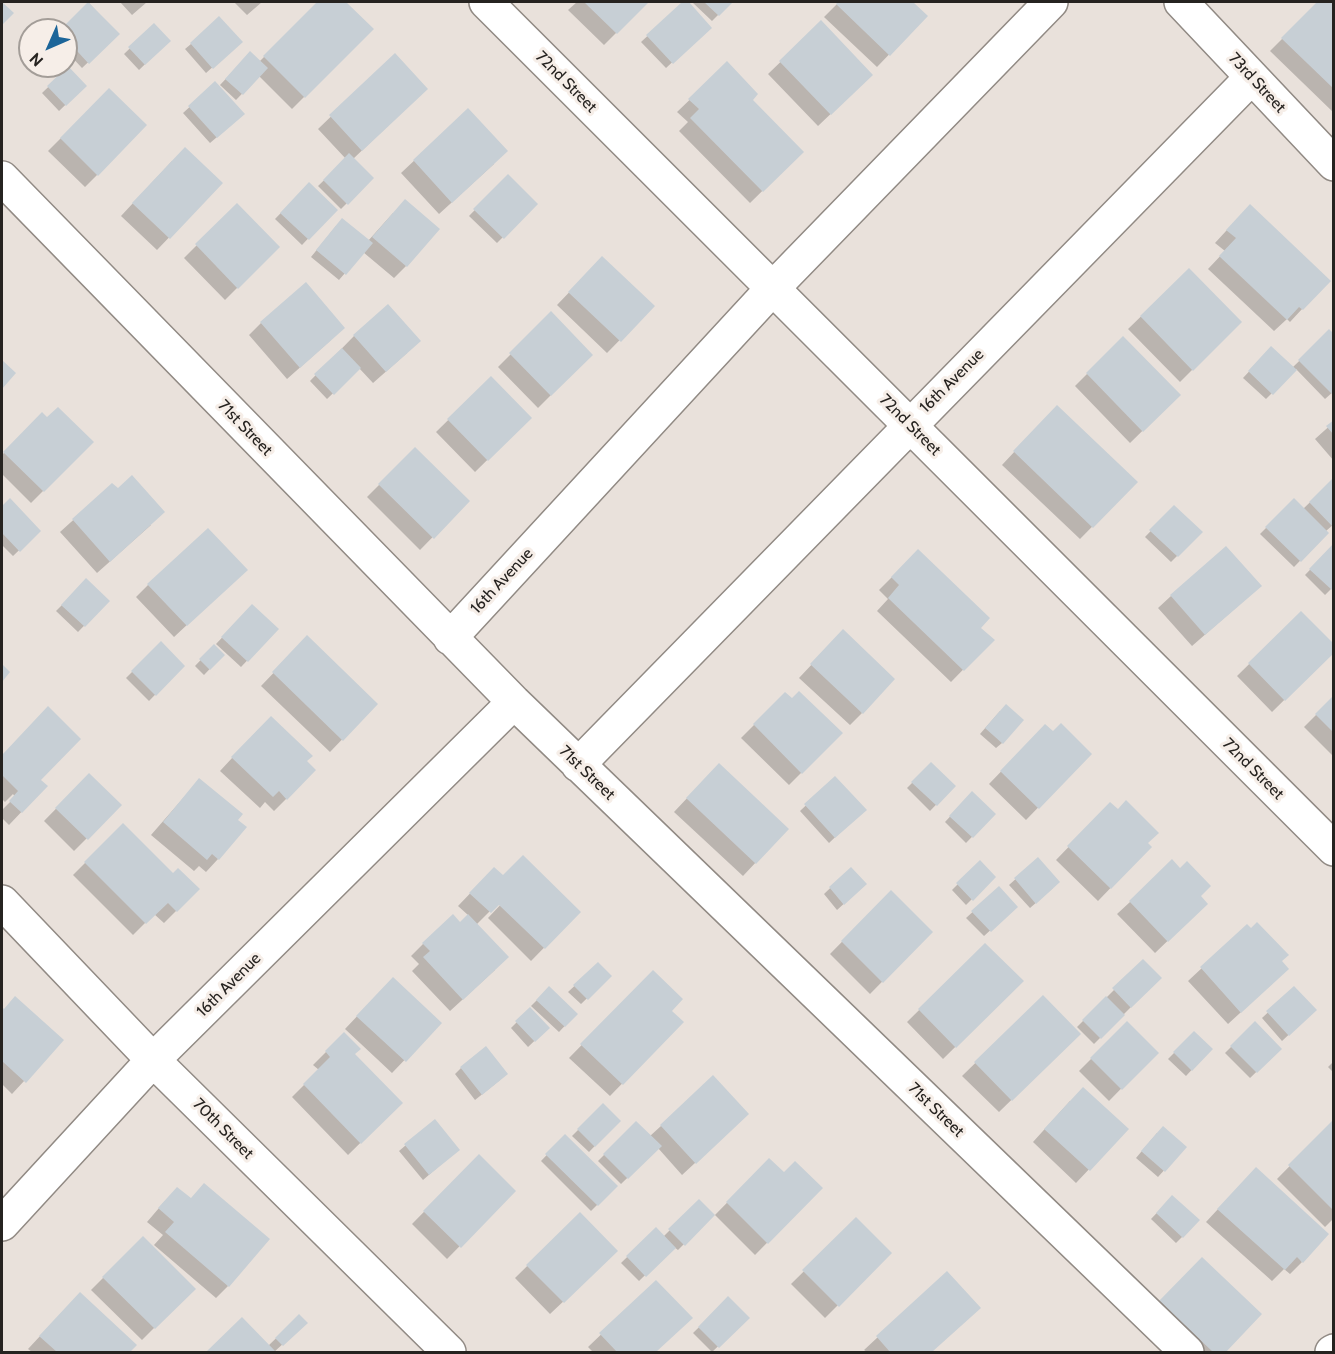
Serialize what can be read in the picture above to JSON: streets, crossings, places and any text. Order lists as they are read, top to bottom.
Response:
{
  "streets": {
    "street": [
      "72nd Street",
      "73rd Street",
      "16th Avenue",
      "71st Street",
      "70th Street"
    ]
  },
  "crossings": [
    ["72nd Street", "16th Avenue"],
    ["73rd Street", "16th Avenue"],
    ["16th Avenue", "71st Street"],
    ["16th Avenue", "70th Street"]
  ],
  "north": "bottom left"
}
